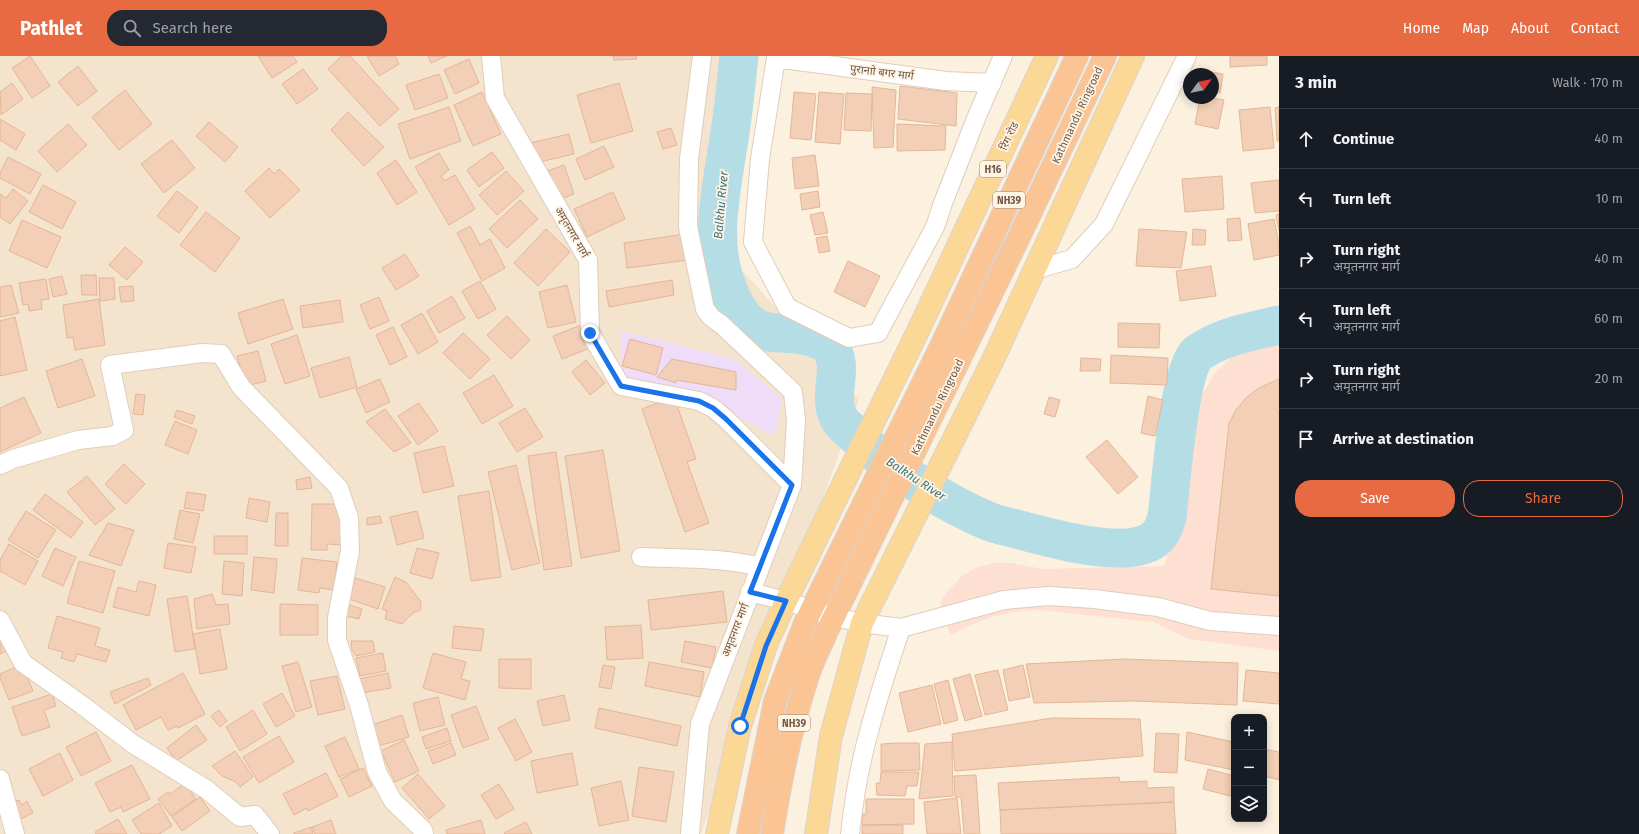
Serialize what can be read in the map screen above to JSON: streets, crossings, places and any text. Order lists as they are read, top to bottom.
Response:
{
  "streets": {
    "highway": ["Kathmandu Ringroad", "NH39"],
    "main road": ["रिंग रोड", "H16"],
    "street": ["पुरानाो बगर मार्ग", "अमृतनगर मार्ग"]
  },
  "water": ["Balkhu River"],
  "north": "top right",
  "page": {
    "header": "Pathlet",
    "search": "Search here",
    "nav": [
      "Home",
      "Map",
      "About",
      "Contact"
    ],
    "heading": ["3 min", "Walk · 170 m"],
    "list": [
      ["Continue", "40 m"],
      ["Turn left", "10 m"],
      ["Turn right", "अमृतनगर मार्ग", "40 m"],
      ["Turn left", "अमृतनगर मार्ग", "60 m"],
      ["Turn right", "अमृतनगर मार्ग", "20 m"],
      "Arrive at destination"
    ],
    "buttons": ["Save", "Share"],
    "map_buttons": ["+", "−"]
  }
}
